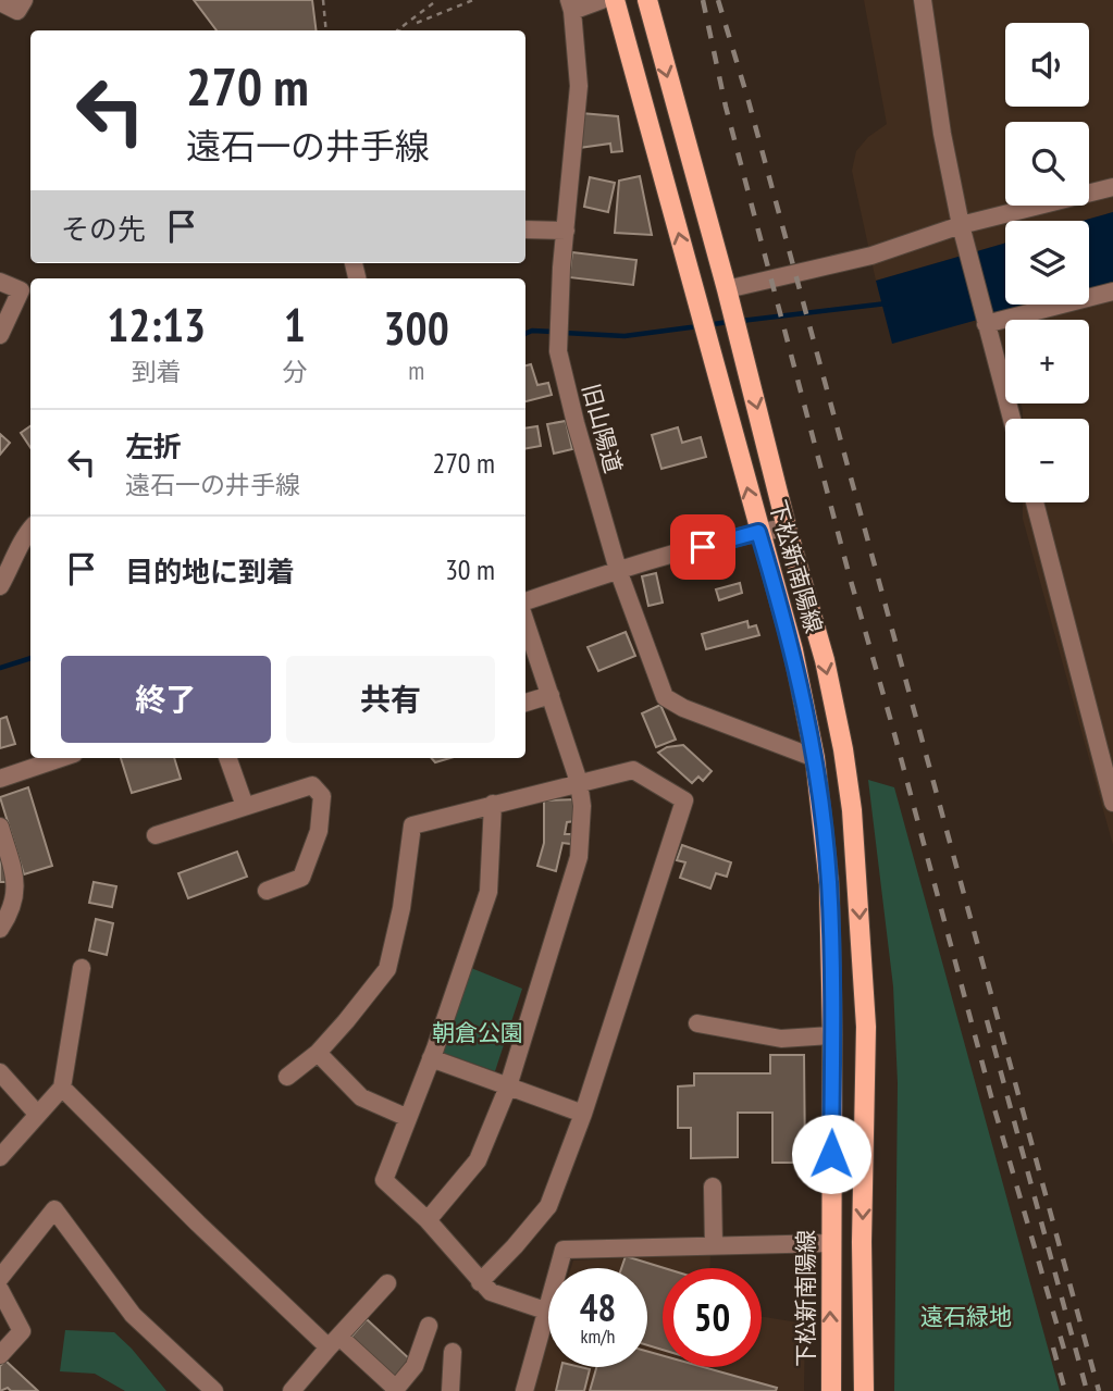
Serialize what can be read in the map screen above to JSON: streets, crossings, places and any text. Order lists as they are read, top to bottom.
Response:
{
  "streets": {
    "main road": ["下松新南陽線"],
    "street": ["旧山陽道"]
  },
  "crossings": [
    ["旧山陽道", "下松新南陽線"]
  ],
  "parks": ["朝倉公園", "遠石緑地"],
  "page": {
    "map_buttons": ["+", "−"],
    "turn": ["270 m", "遠石一の井手線"],
    "then": "その先",
    "eta": [
      "12:13",
      "到着",
      "1",
      "分",
      "300",
      "m"
    ],
    "list": [
      {
        "name": "左折",
        "note": "遠石一の井手線",
        "value": "270 m"
      },
      {
        "name": "目的地に到着",
        "value": "30 m"
      }
    ],
    "buttons": ["終了", "共有"],
    "speed": "48 km/h",
    "limit": "50"
  }
}
